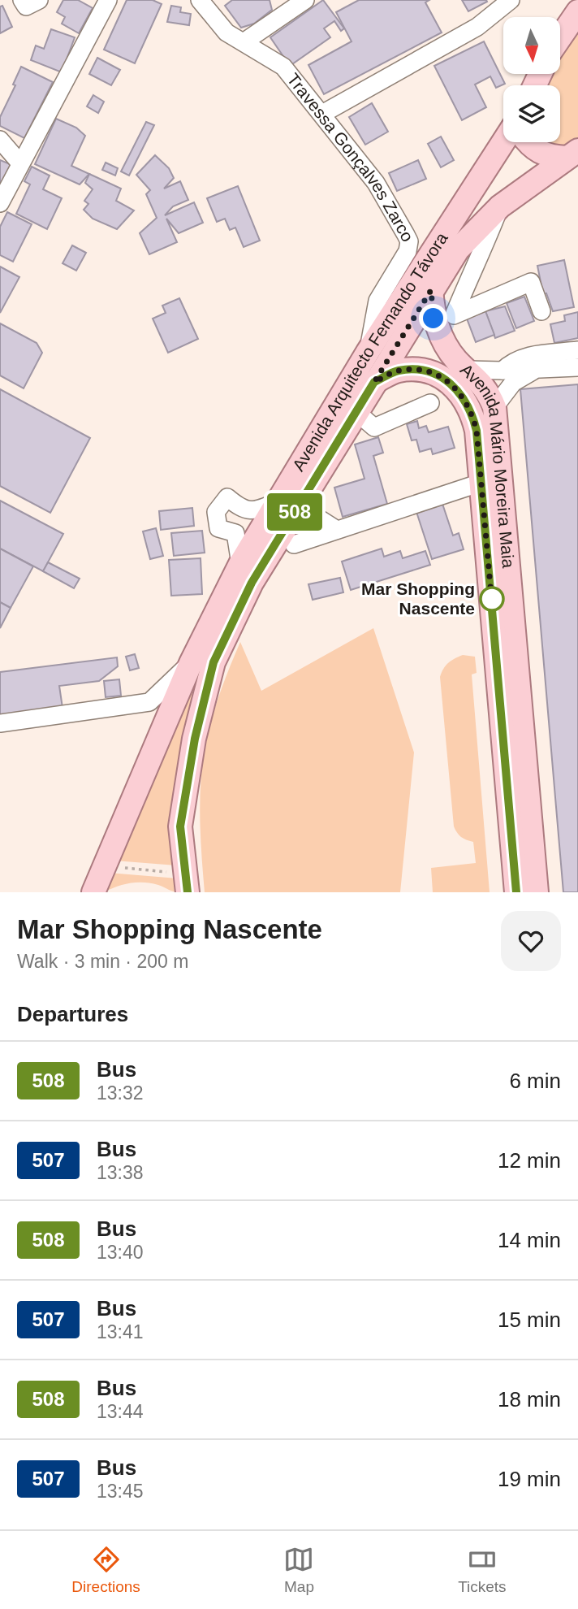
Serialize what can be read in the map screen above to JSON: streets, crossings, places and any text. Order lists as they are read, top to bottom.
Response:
{
  "streets": {
    "main road": ["Avenida Arquitecto Fernando Távora", "Avenida Mário Moreira Maia"],
    "street": ["Travessa Gonçalves Zarco"]
  },
  "crossings": [
    ["Travessa Gonçalves Zarco", "Avenida Arquitecto Fernando Távora"],
    ["Avenida Arquitecto Fernando Távora", "Avenida Mário Moreira Maia"]
  ],
  "places": ["Mar Shopping Nascente"],
  "lines": ["bus line 508"],
  "north": "bottom",
  "page": {
    "on_map": "508",
    "heading": [
      ["Mar Shopping Nascente", "Walk · 3 min · 200 m"],
      "Departures"
    ],
    "list": [
      {
        "mark": "508",
        "name": "Bus",
        "note": "13:32",
        "value": "6 min"
      },
      {
        "mark": "507",
        "name": "Bus",
        "note": "13:38",
        "value": "12 min"
      },
      {
        "mark": "508",
        "name": "Bus",
        "note": "13:40",
        "value": "14 min"
      },
      {
        "mark": "507",
        "name": "Bus",
        "note": "13:41",
        "value": "15 min"
      },
      {
        "mark": "508",
        "name": "Bus",
        "note": "13:44",
        "value": "18 min"
      },
      {
        "mark": "507",
        "name": "Bus",
        "note": "13:45",
        "value": "19 min"
      }
    ],
    "tabs": ["Directions", "Map", "Tickets"]
  }
}
